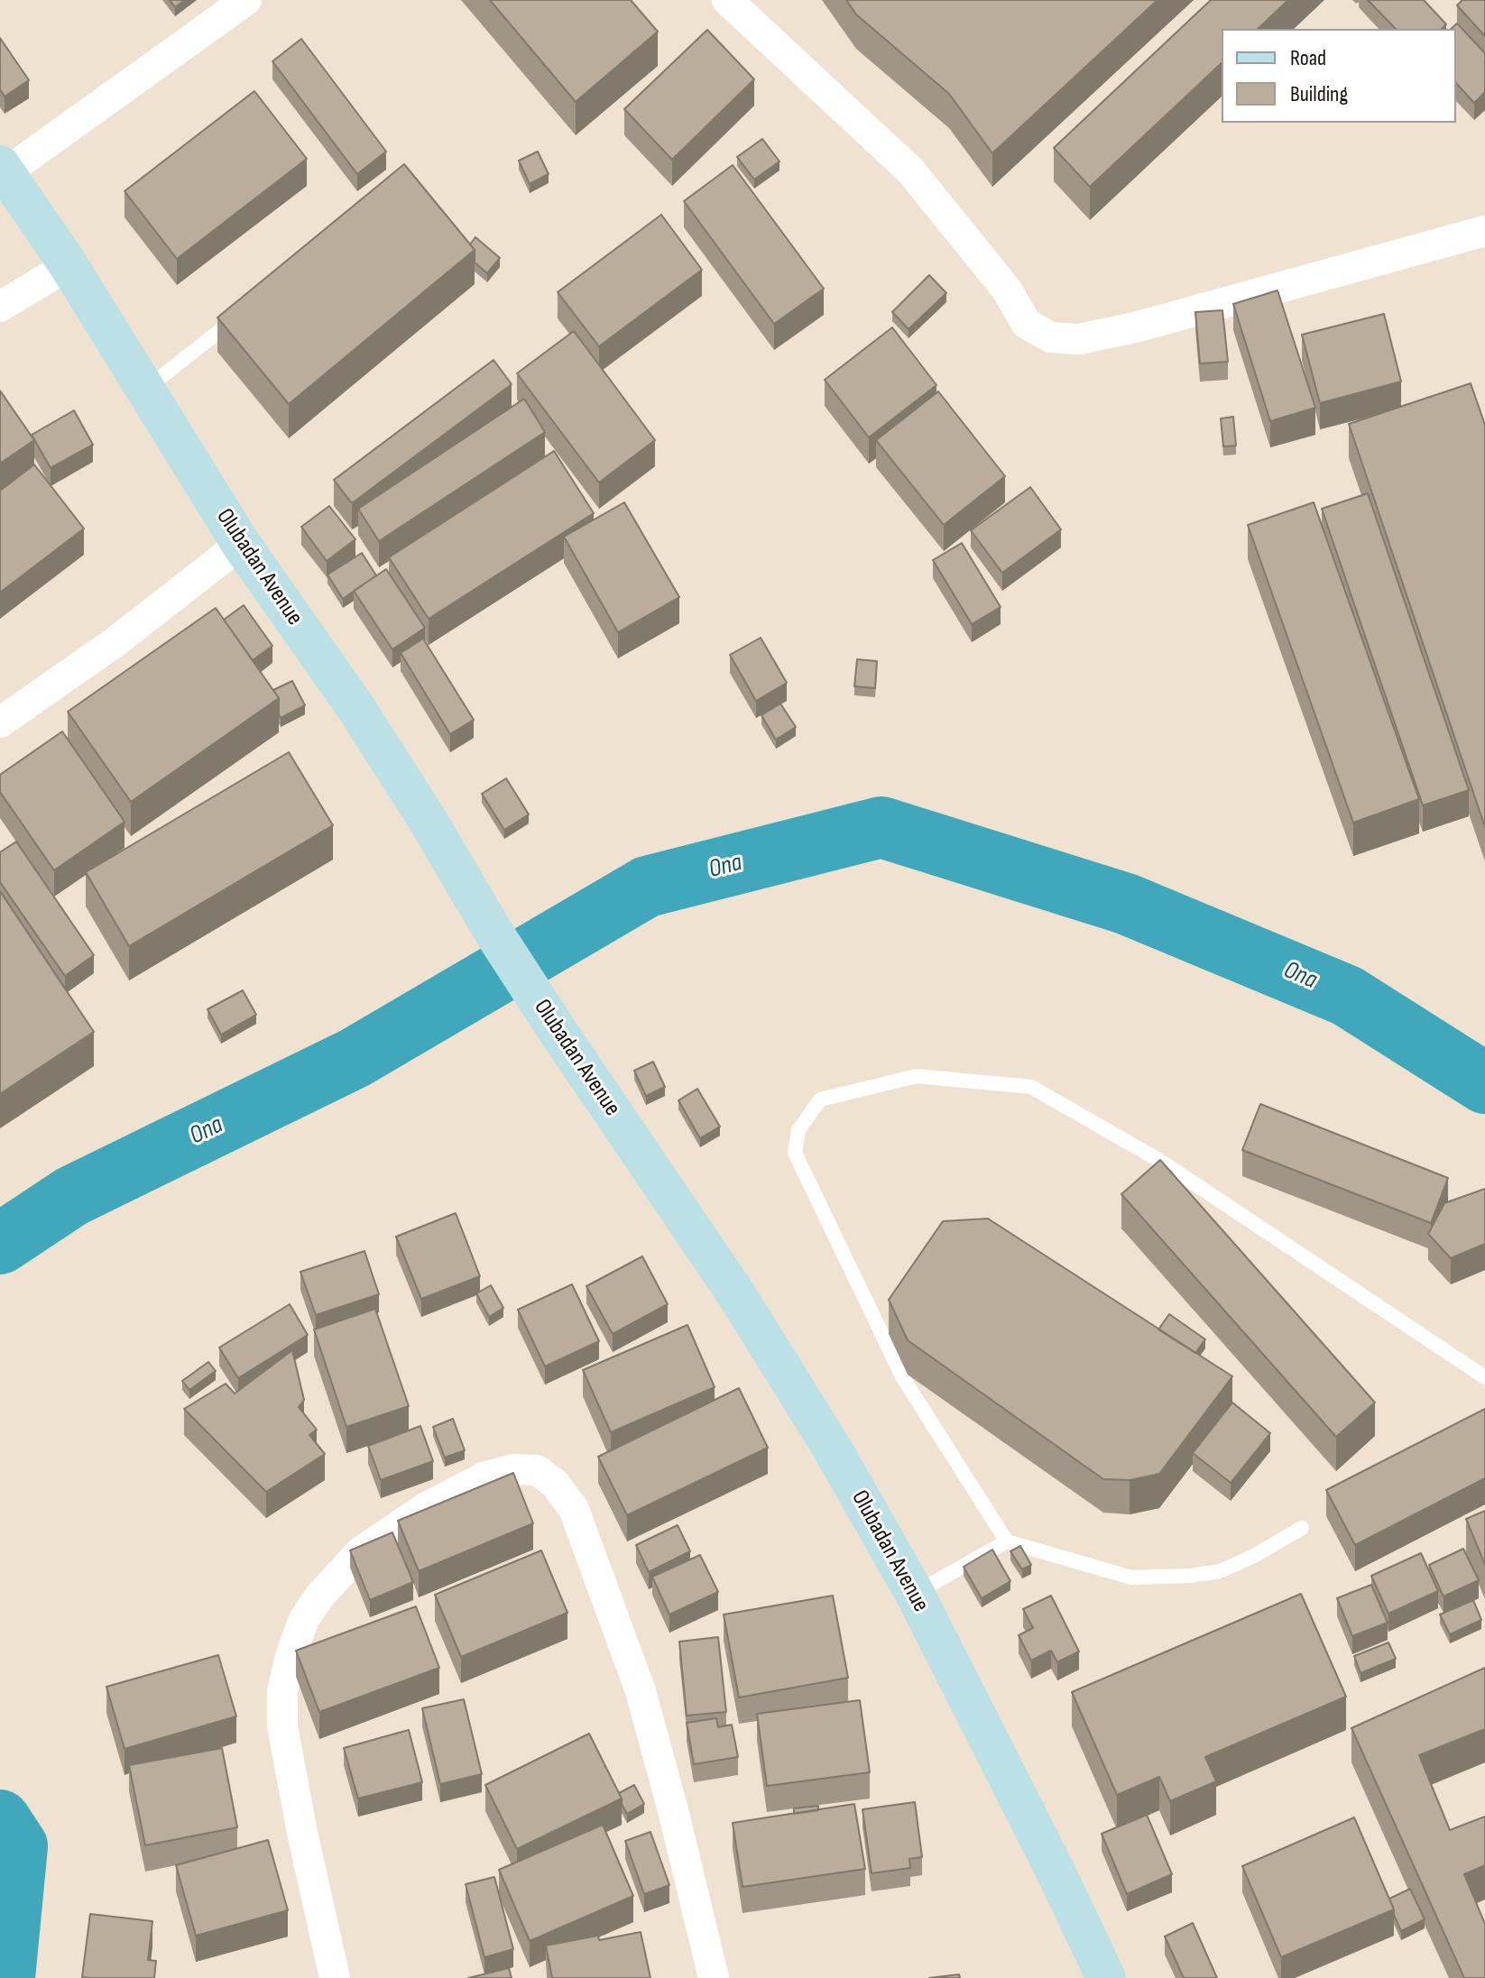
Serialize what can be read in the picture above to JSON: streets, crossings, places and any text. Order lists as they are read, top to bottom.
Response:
{
  "streets": {
    "street": ["Olubadan Avenue"]
  },
  "water": ["Ona"],
  "legend": ["Road", "Building"]
}
